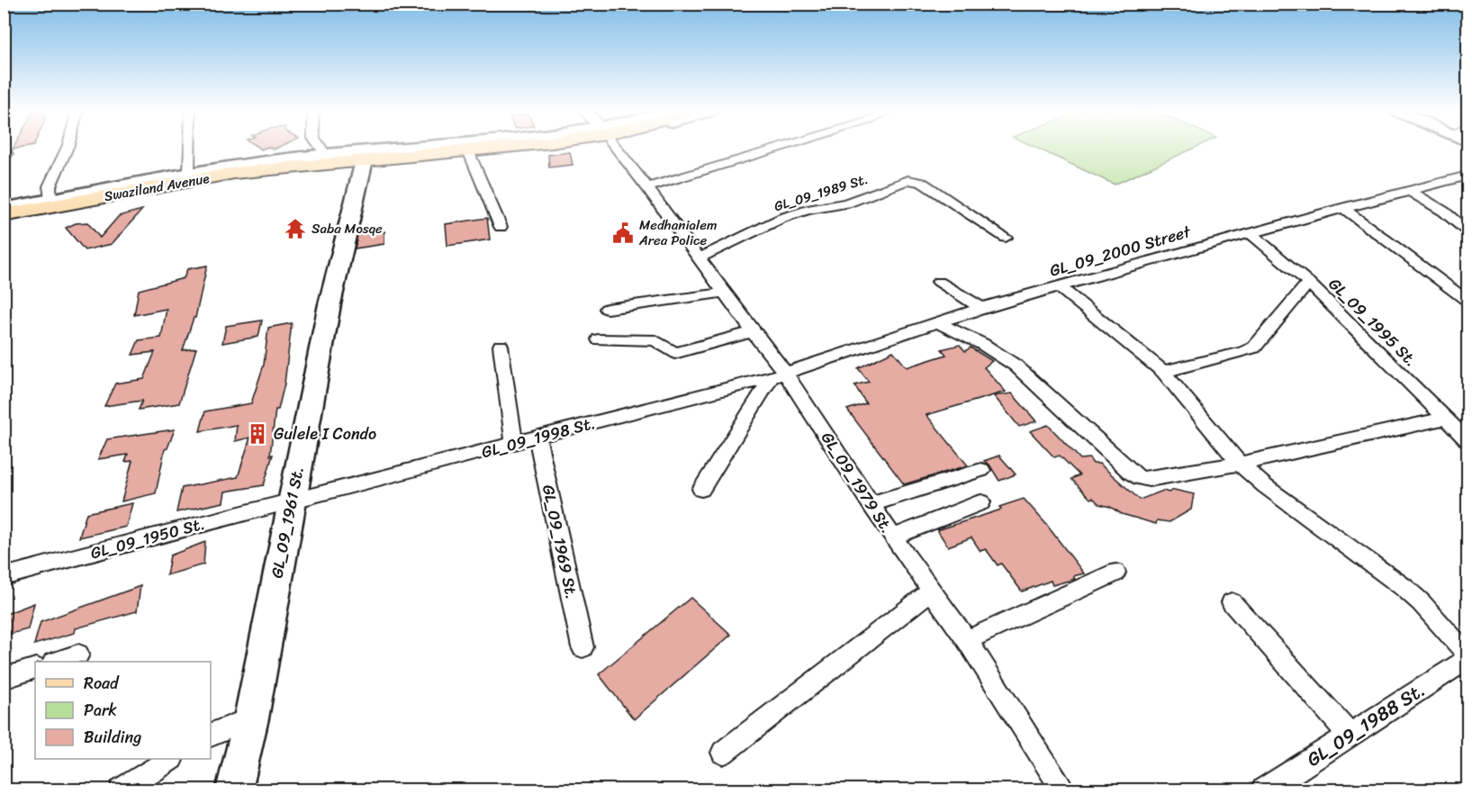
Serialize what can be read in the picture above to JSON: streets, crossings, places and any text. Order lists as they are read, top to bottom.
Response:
{
  "streets": {
    "main road": ["Swaziland Avenue", "GL_09_1961 St."],
    "street": [
      "GL_09_1989 St.",
      "GL_09_2000 Street",
      "GL_09_1995 St.",
      "GL_09_1998 St.",
      "GL_09_1979 St.",
      "GL_09_1950 St.",
      "GL_09_1969 St.",
      "GL_09_1988 St."
    ]
  },
  "crossings": [
    ["Swaziland Avenue", "GL_09_1961 St."],
    ["GL_09_1989 St.", "GL_09_1979 St."],
    ["GL_09_2000 Street", "GL_09_1995 St."],
    ["GL_09_2000 Street", "GL_09_1998 St."],
    ["GL_09_2000 Street", "GL_09_1979 St."],
    ["GL_09_1998 St.", "GL_09_1979 St."],
    ["GL_09_1998 St.", "GL_09_1961 St."],
    ["GL_09_1998 St.", "GL_09_1950 St."],
    ["GL_09_1998 St.", "GL_09_1969 St."],
    ["GL_09_1961 St.", "GL_09_1950 St."]
  ],
  "places": {
    "temple": ["Saba Mosqe"],
    "public building": ["Medhanialem Area Police"],
    "building": ["Gulele I Condo"]
  },
  "legend": ["Road", "Park", "Building"]
}
